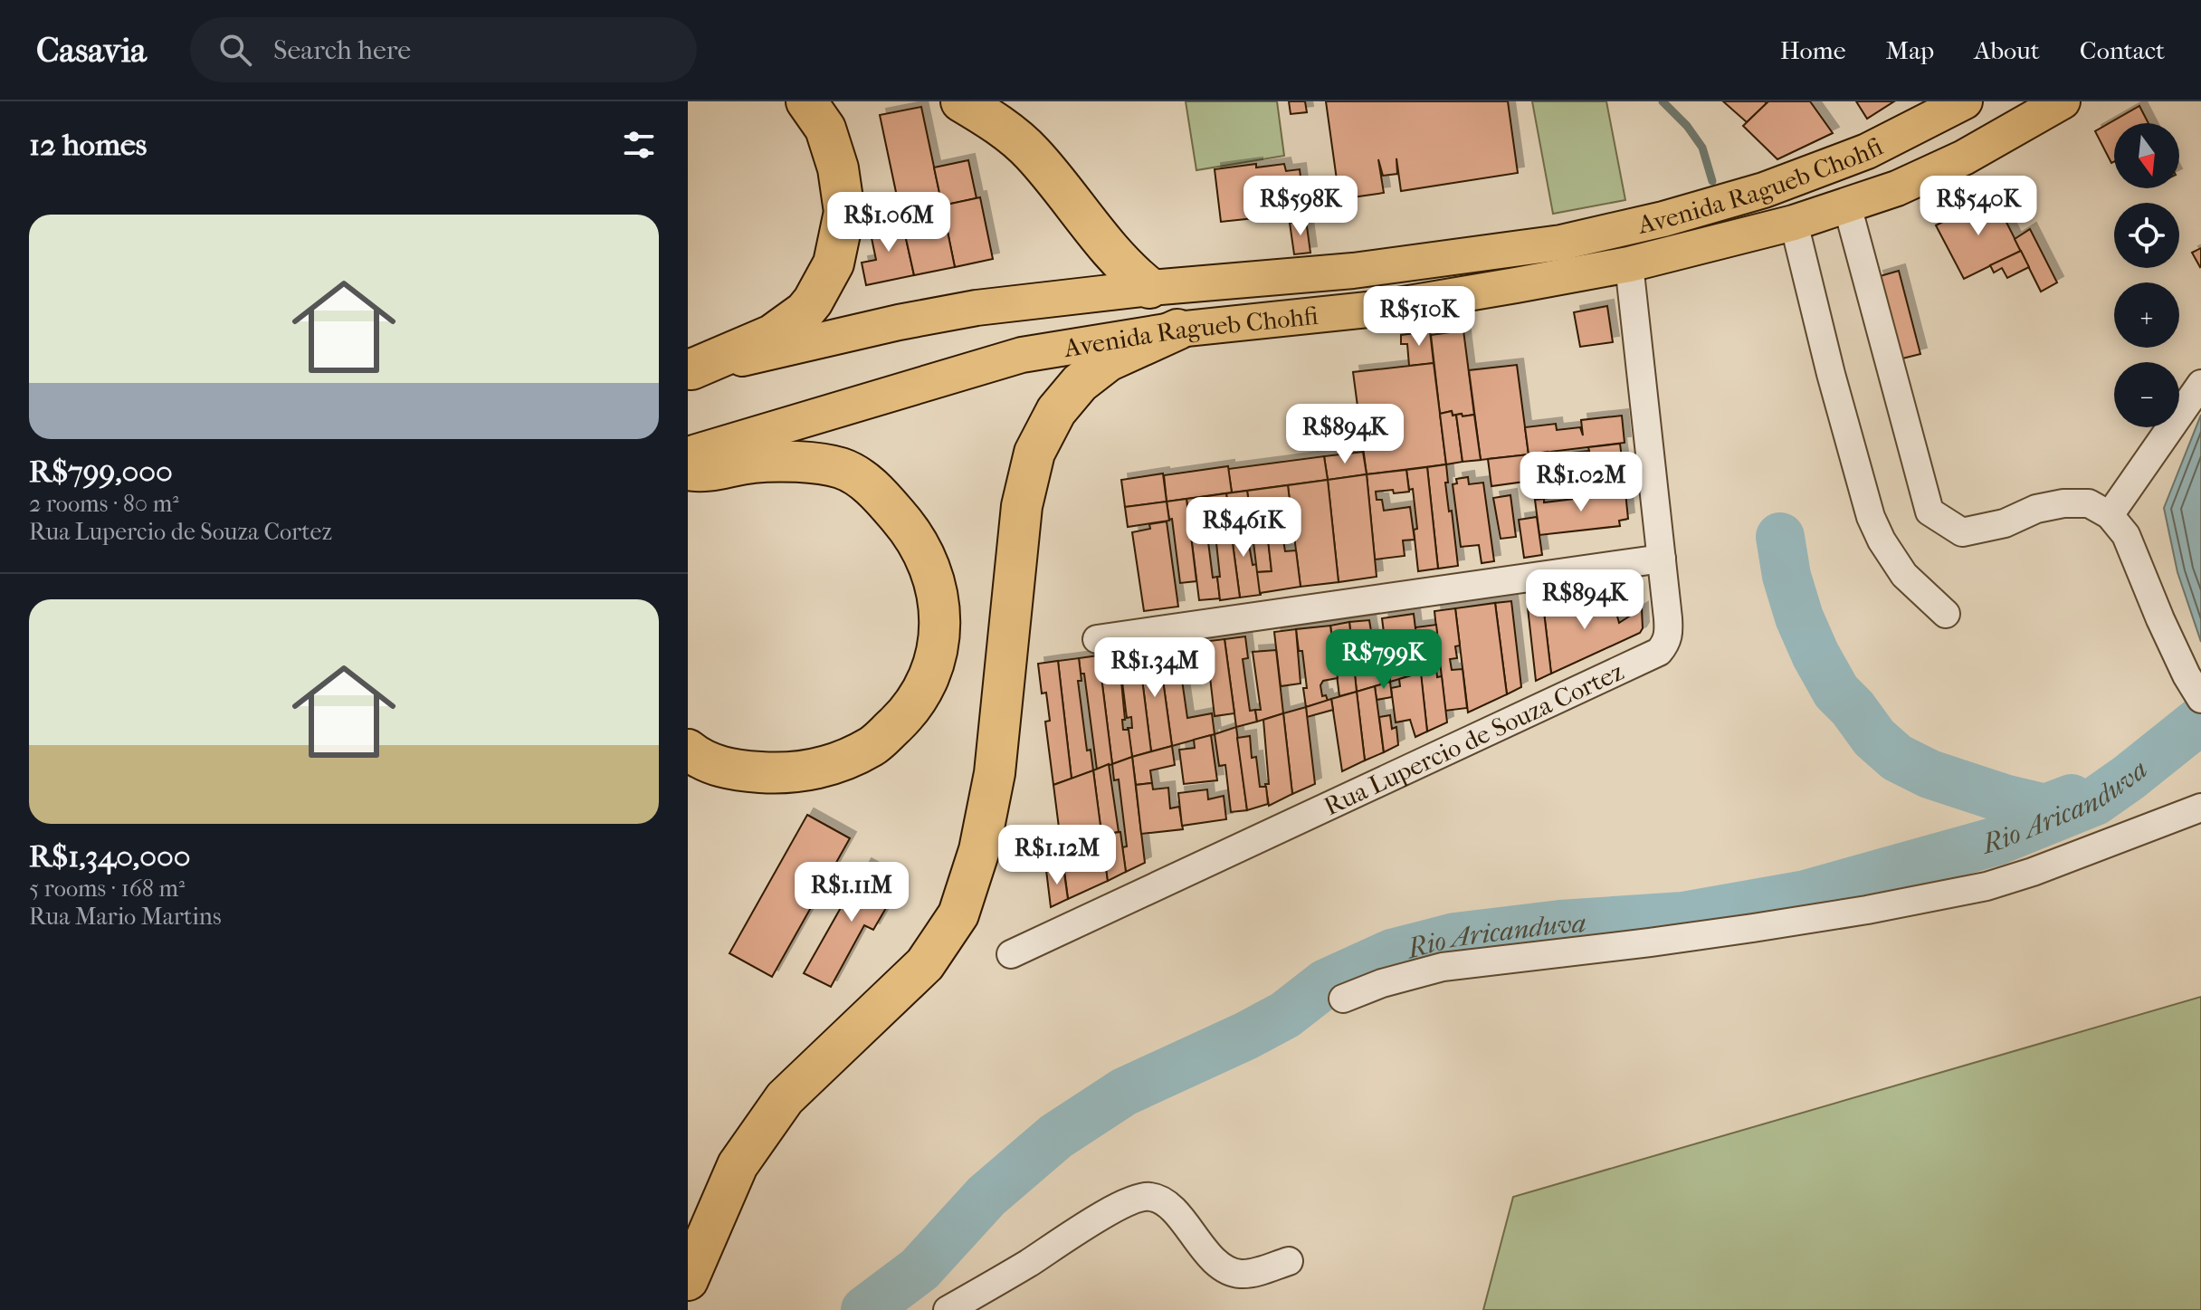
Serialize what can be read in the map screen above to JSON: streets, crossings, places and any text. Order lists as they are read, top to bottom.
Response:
{
  "streets": {
    "main road": ["Avenida Ragueb Chohfi"],
    "street": ["Rua Lupercio de Souza Cortez"]
  },
  "crossings": [
    ["Avenida Ragueb Chohfi", "Rua Lupercio de Souza Cortez"]
  ],
  "water": ["Rio Aricanduva"],
  "north": "bottom",
  "page": {
    "header": "Casavia",
    "search": "Search here",
    "nav": [
      "Home",
      "Map",
      "About",
      "Contact"
    ],
    "heading": "12 homes",
    "map_buttons": ["+", "−"],
    "price": [
      "R$598K",
      "R$540K",
      "R$1.06M",
      "R$510K",
      "R$894K",
      "R$1.02M",
      "R$461K",
      "R$894K",
      "R$799K",
      "R$1.34M",
      "R$1.12M",
      "R$1.11M"
    ],
    "list": [
      {
        "name": "R$799,000",
        "note": "2 rooms · 80 m² · Rua Lupercio de Souza Cortez"
      },
      {
        "name": "R$1,340,000",
        "note": "5 rooms · 168 m² · Rua Mario Martins"
      }
    ]
  }
}
